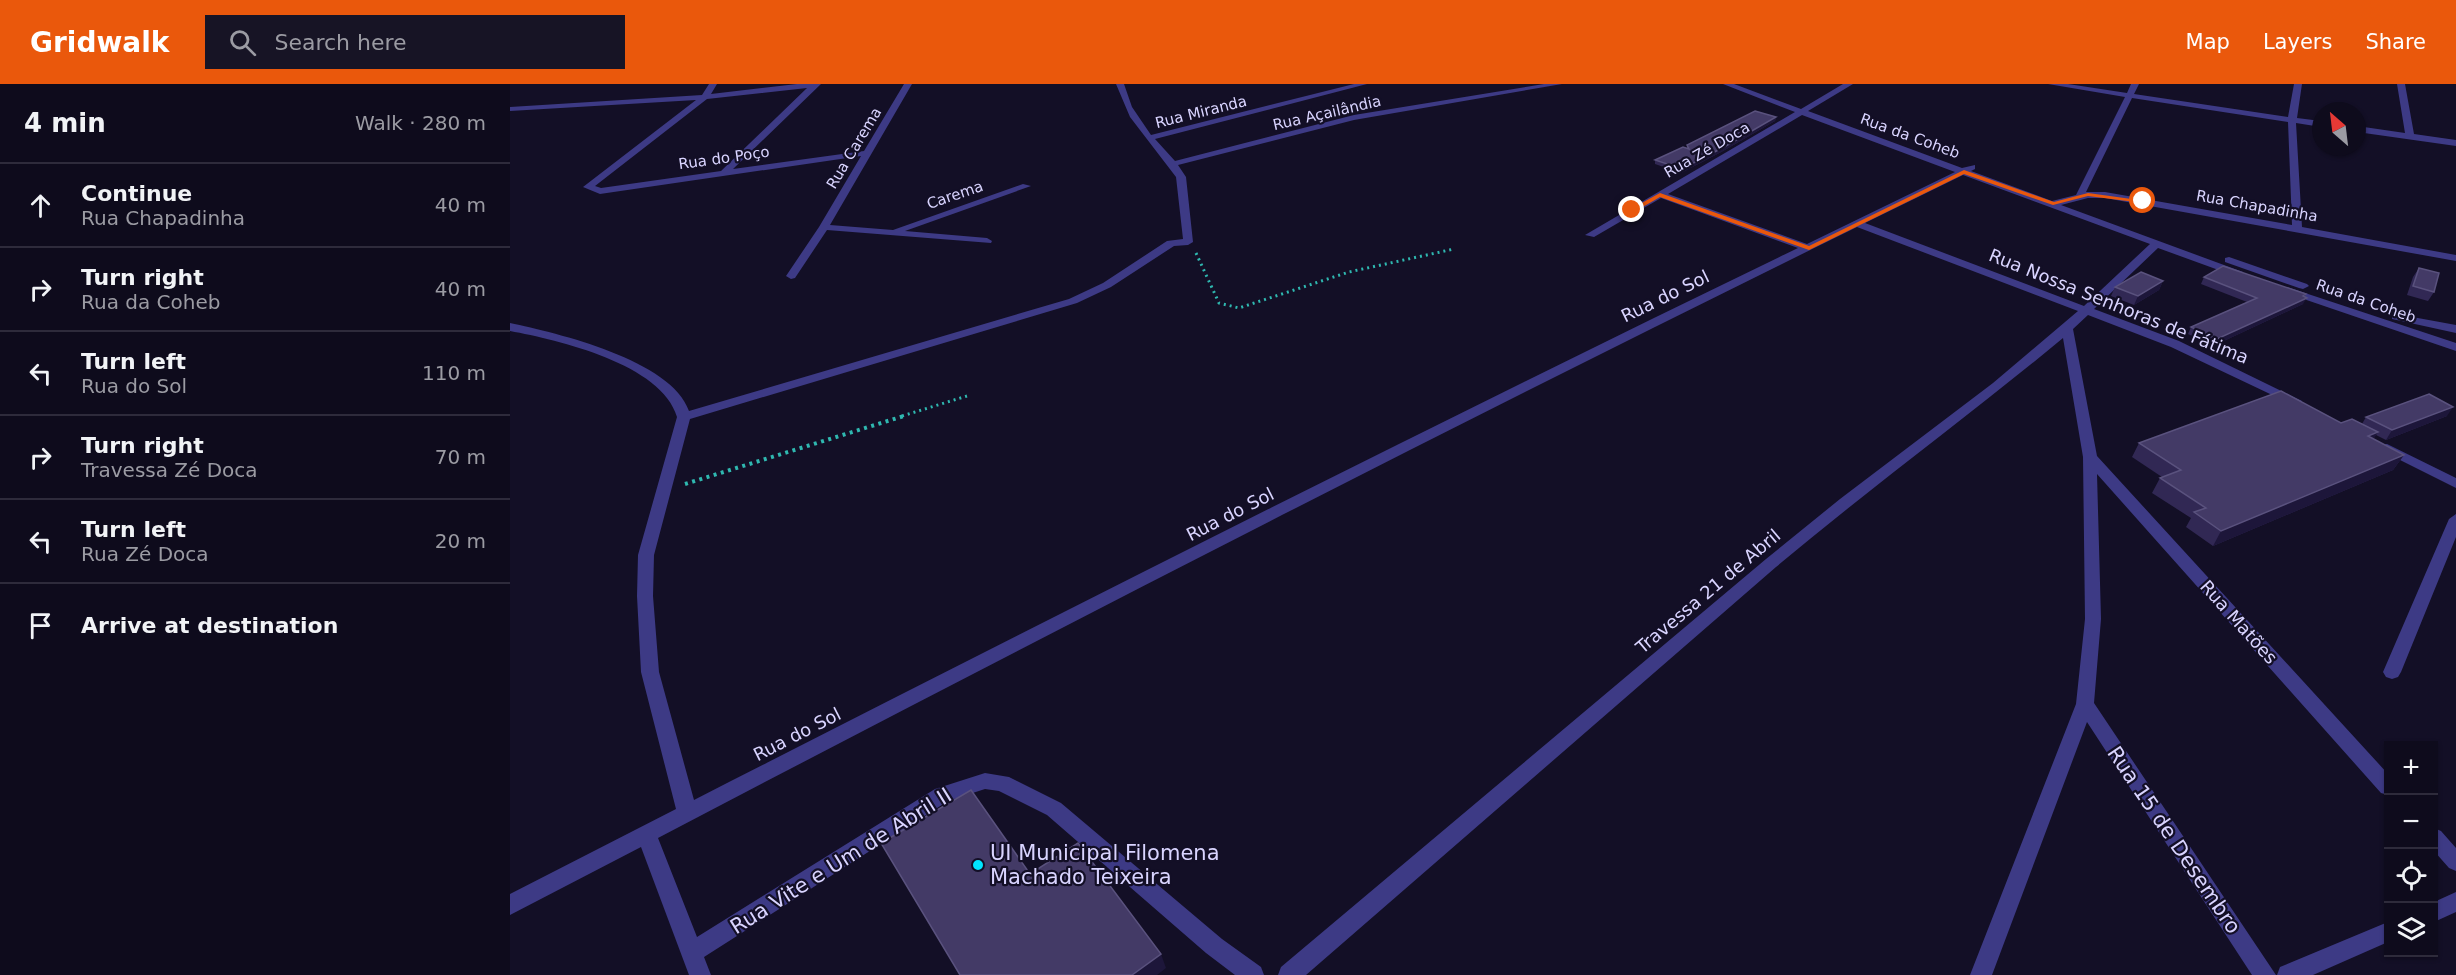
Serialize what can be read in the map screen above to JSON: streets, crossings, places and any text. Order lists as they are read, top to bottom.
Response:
{
  "streets": {
    "street": [
      "Rua Miranda",
      "Rua Açailândia",
      "Rua da Coheb",
      "Rua Carema",
      "Rua Zé Doca",
      "Rua do Poço",
      "Carema",
      "Rua Chapadinha",
      "Rua do Sol",
      "Rua Nossa Senhoras de Fátima",
      "Travessa 21 de Abril",
      "Rua Matões",
      "Rua 15 de Desembro",
      "Rua Vite e Um de Abril II"
    ]
  },
  "crossings": [
    ["Rua da Coheb", "Rua Zé Doca"],
    ["Rua da Coheb", "Rua Chapadinha"],
    ["Rua da Coheb", "Rua do Sol"],
    ["Rua da Coheb", "Travessa 21 de Abril"],
    ["Rua Carema", "Rua do Poço"],
    ["Rua Carema", "Carema"],
    ["Rua do Sol", "Rua Nossa Senhoras de Fátima"],
    ["Rua Nossa Senhoras de Fátima", "Travessa 21 de Abril"]
  ],
  "places": ["UI Municipal Filomena Machado Teixeira"],
  "north": "top left",
  "page": {
    "header": "Gridwalk",
    "search": "Search here",
    "nav": ["Map", "Layers", "Share"],
    "heading": ["4 min", "Walk · 280 m"],
    "list": [
      ["Continue", "Rua Chapadinha", "40 m"],
      ["Turn right", "Rua da Coheb", "40 m"],
      ["Turn left", "Rua do Sol", "110 m"],
      ["Turn right", "Travessa Zé Doca", "70 m"],
      ["Turn left", "Rua Zé Doca", "20 m"],
      "Arrive at destination"
    ],
    "map_buttons": ["+", "−"]
  }
}
